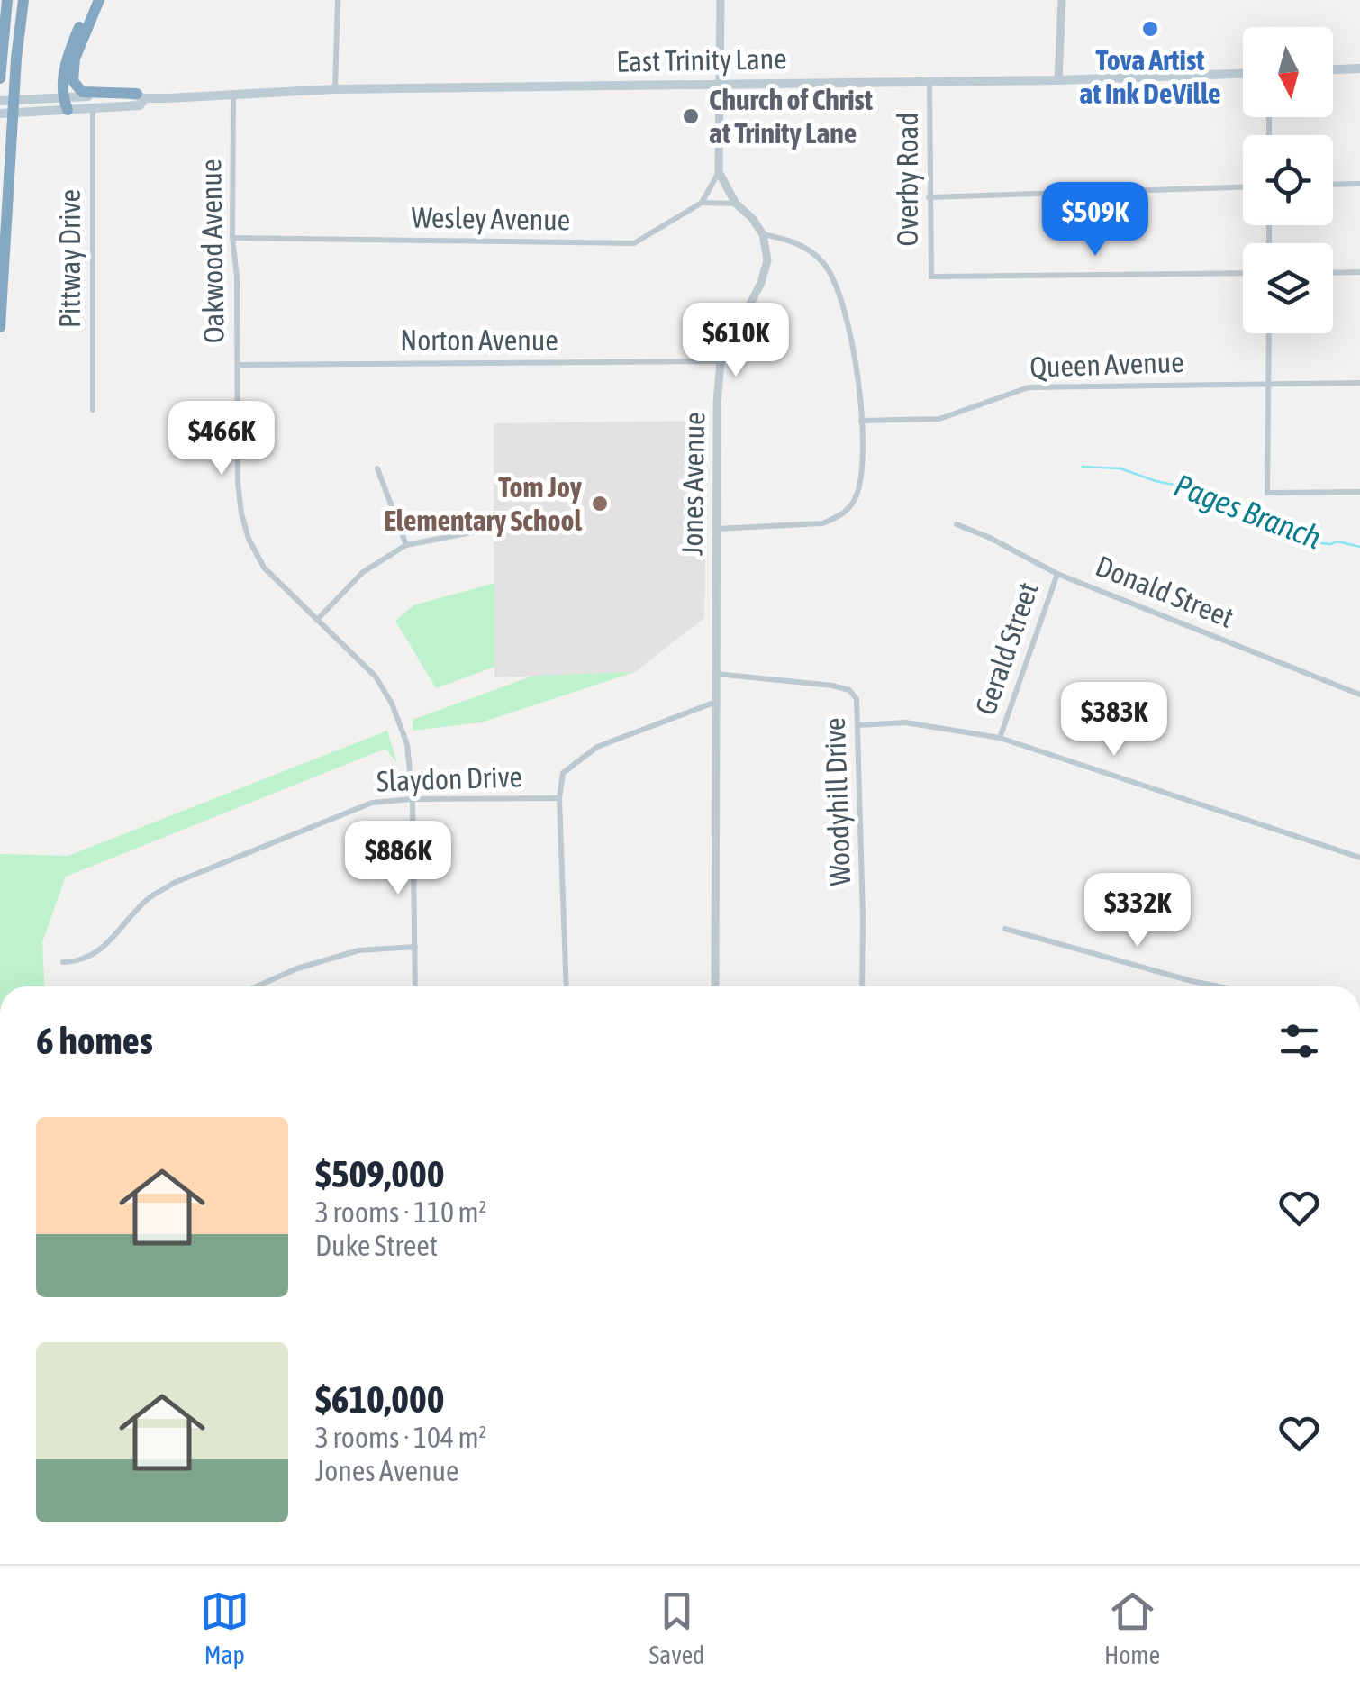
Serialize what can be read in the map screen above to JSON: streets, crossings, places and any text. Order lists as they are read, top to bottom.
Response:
{
  "streets": {
    "main road": ["East Trinity Lane"],
    "street": [
      "Overby Road",
      "Wesley Avenue",
      "Oakwood Avenue",
      "Pittway Drive",
      "Norton Avenue",
      "Queen Avenue",
      "Jones Avenue",
      "Donald Street",
      "Gerald Street",
      "Slaydon Drive",
      "Woodyhill Drive"
    ]
  },
  "crossings": [
    ["East Trinity Lane", "Overby Road"],
    ["East Trinity Lane", "Oakwood Avenue"],
    ["East Trinity Lane", "Pittway Drive"],
    ["Wesley Avenue", "Oakwood Avenue"],
    ["Oakwood Avenue", "Norton Avenue"],
    ["Oakwood Avenue", "Slaydon Drive"],
    ["Norton Avenue", "Jones Avenue"],
    ["Jones Avenue", "Woodyhill Drive"],
    ["Donald Street", "Gerald Street"]
  ],
  "water": ["Pages Branch"],
  "places": ["Tova Artist at Ink DeVille", "Church of Christ at Trinity Lane", "Tom Joy Elementary School"],
  "north": "bottom",
  "page": {
    "price": [
      "$509K",
      "$610K",
      "$466K",
      "$383K",
      "$886K",
      "$332K"
    ],
    "heading": "6 homes",
    "list": [
      {
        "name": "$509,000",
        "note": "3 rooms · 110 m² · Duke Street"
      },
      {
        "name": "$610,000",
        "note": "3 rooms · 104 m² · Jones Avenue"
      }
    ],
    "tabs": ["Map", "Saved", "Home"]
  }
}
